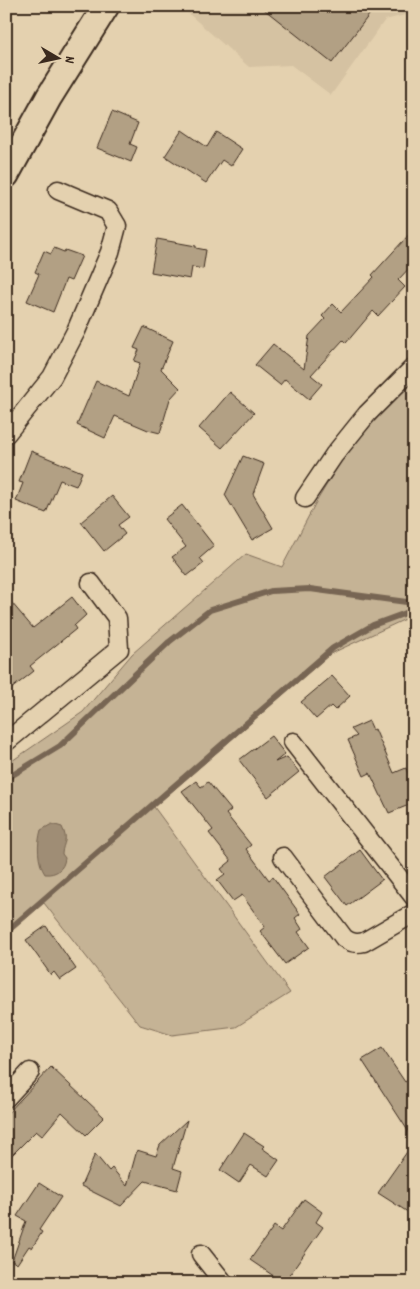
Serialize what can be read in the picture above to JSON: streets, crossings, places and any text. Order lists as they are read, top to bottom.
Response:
{
  "north": "right"
}
